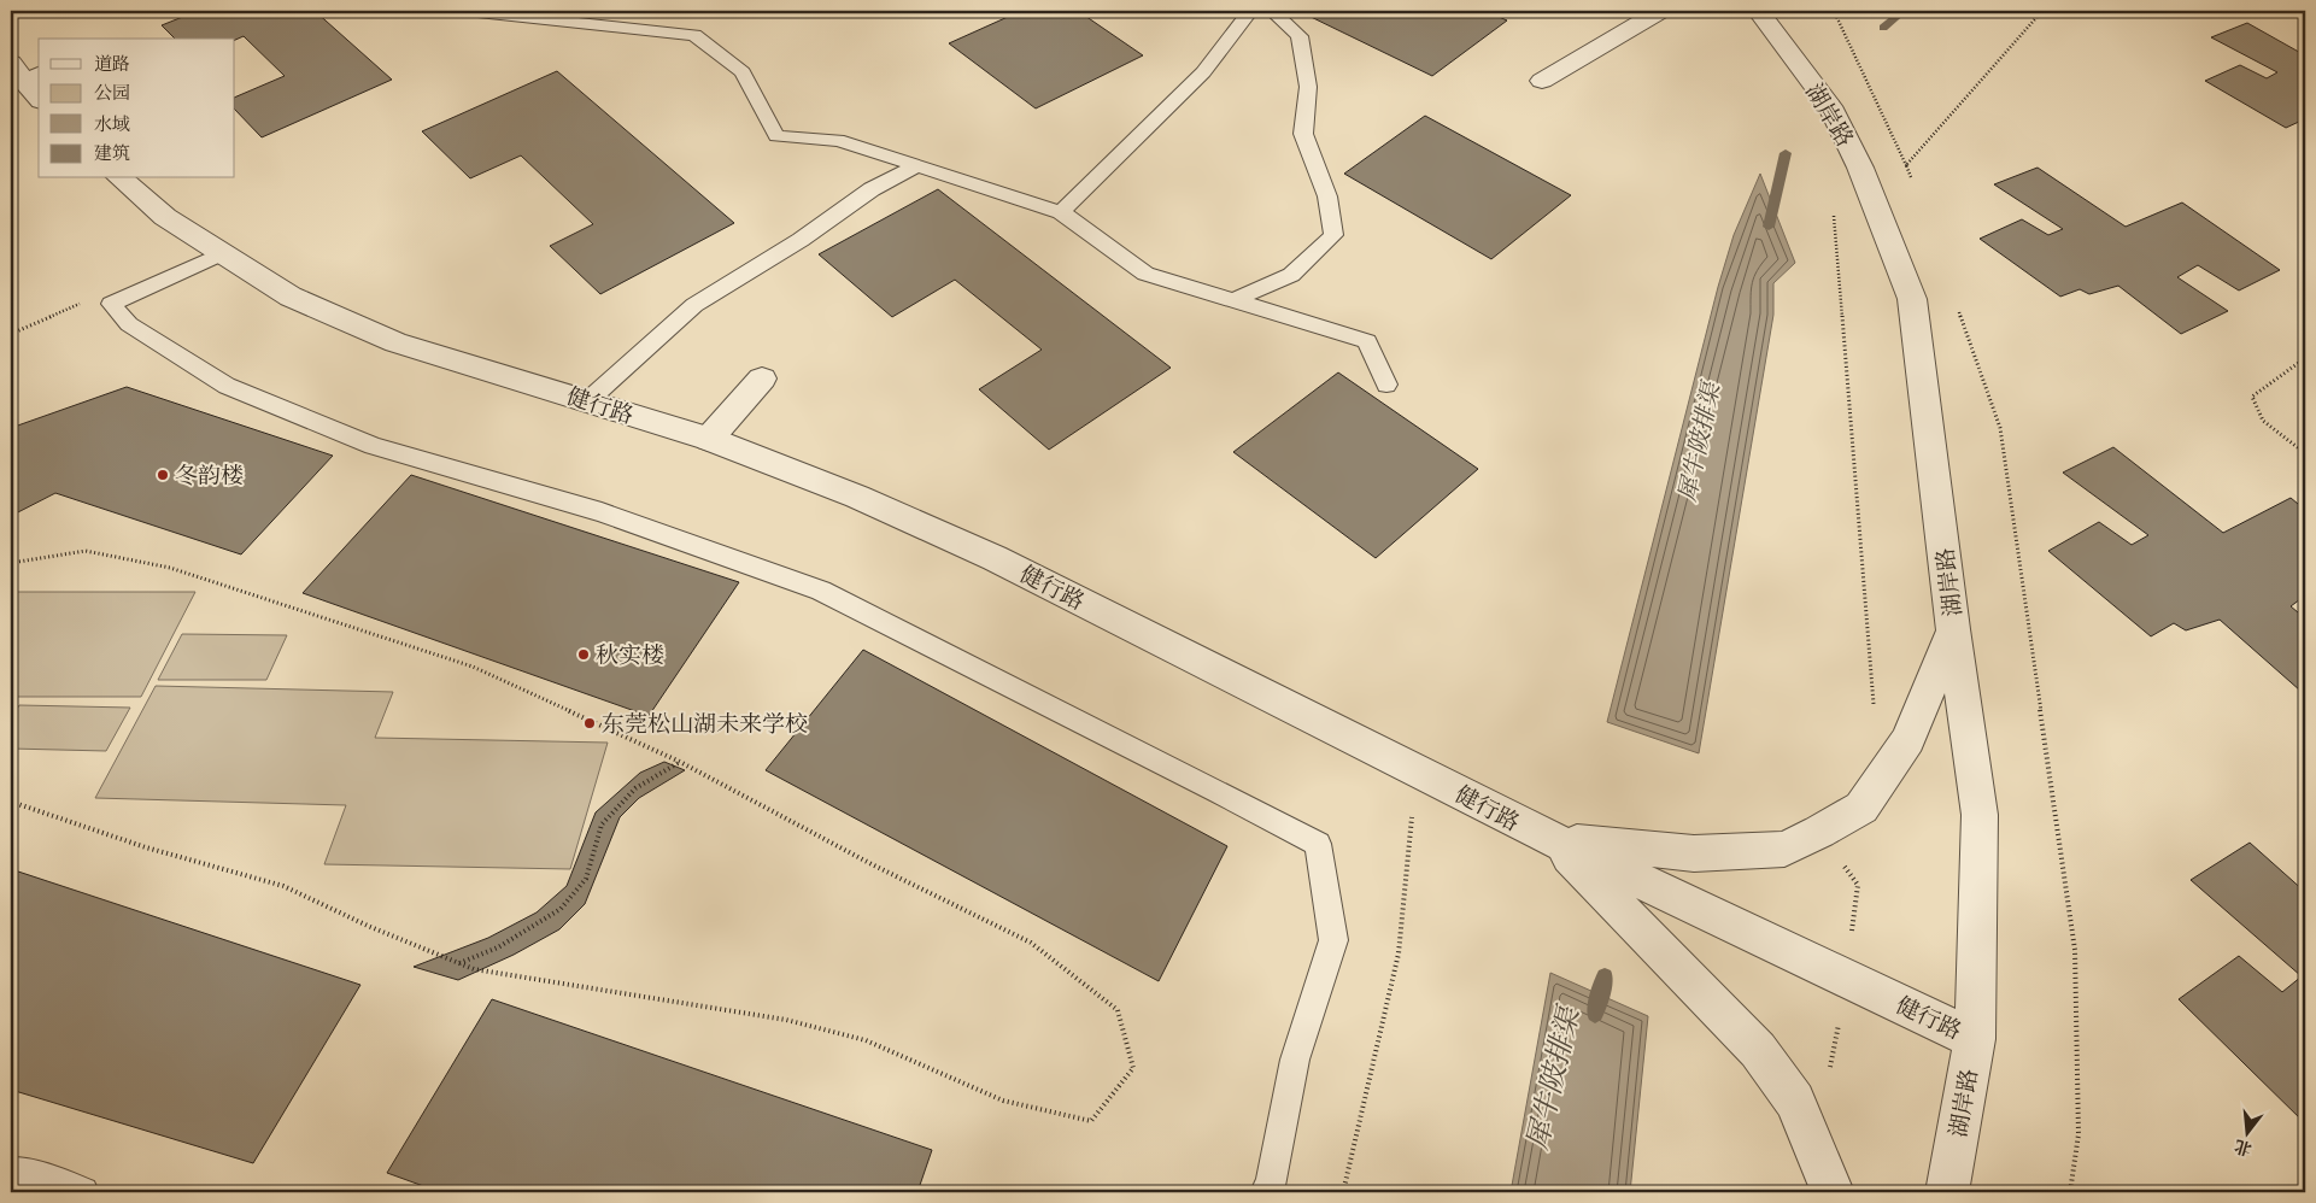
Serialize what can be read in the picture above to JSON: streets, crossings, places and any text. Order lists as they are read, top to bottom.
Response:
{
  "streets": {
    "street": ["湖岸路", "健行路"]
  },
  "crossings": [
    ["湖岸路", "健行路"]
  ],
  "water": ["犀牛陂排渠"],
  "places": ["冬韵楼", "秋实楼", "东莞松山湖未来学校"],
  "legend": [
    "道路",
    "公园",
    "水域",
    "建筑"
  ],
  "north": "bottom"
}
